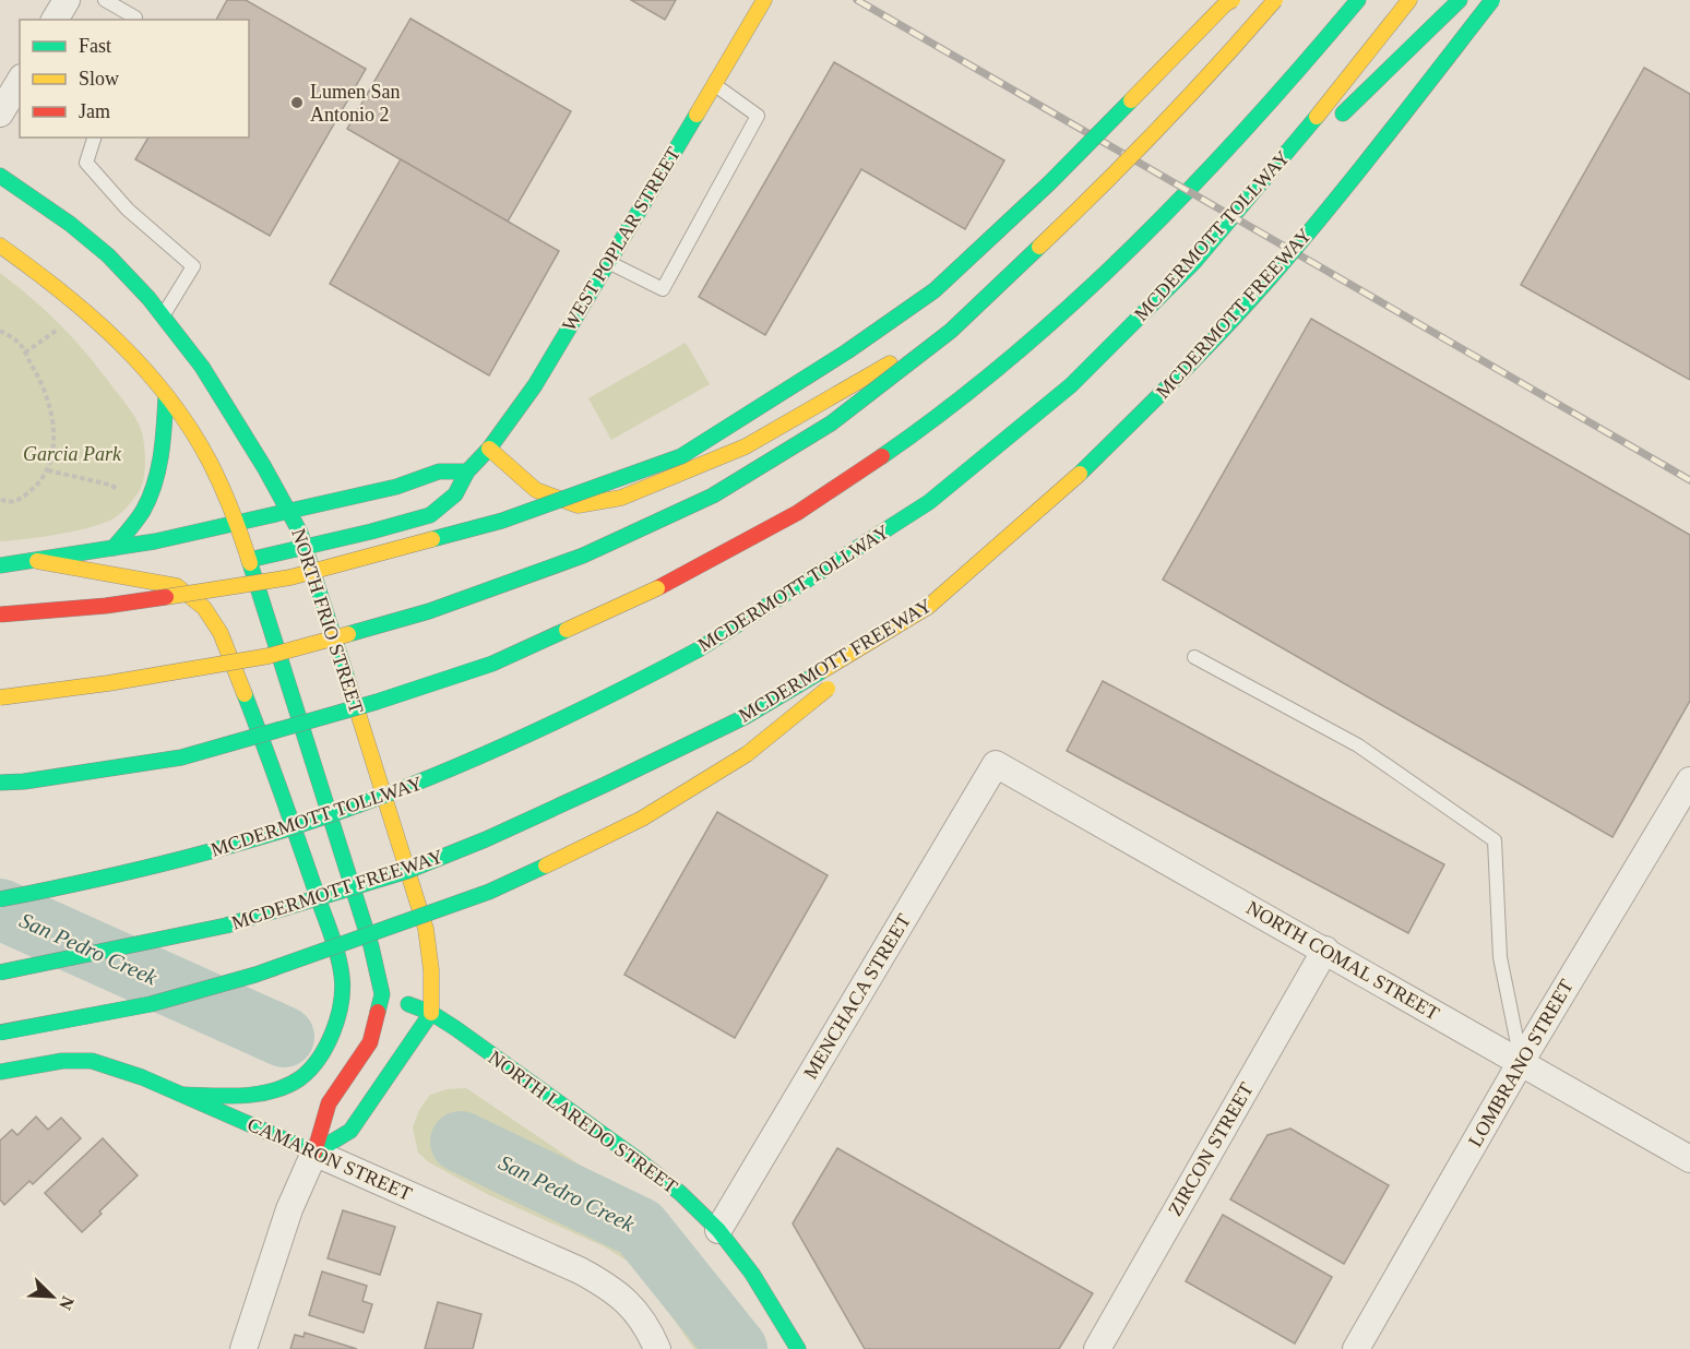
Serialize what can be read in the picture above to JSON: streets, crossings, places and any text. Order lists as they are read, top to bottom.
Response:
{
  "streets": {
    "main road": [
      "MCDERMOTT TOLLWAY",
      "WEST POPLAR STREET",
      "MCDERMOTT FREEWAY",
      "NORTH FRIO STREET",
      "NORTH LAREDO STREET",
      "CAMARON STREET"
    ],
    "street": [
      "NORTH COMAL STREET",
      "MENCHACA STREET",
      "LOMBRANO STREET",
      "ZIRCON STREET"
    ]
  },
  "crossings": [
    ["WEST POPLAR STREET", "NORTH FRIO STREET"],
    ["NORTH FRIO STREET", "NORTH LAREDO STREET"],
    ["NORTH COMAL STREET", "MENCHACA STREET"],
    ["NORTH COMAL STREET", "LOMBRANO STREET"],
    ["NORTH COMAL STREET", "ZIRCON STREET"],
    ["MENCHACA STREET", "NORTH LAREDO STREET"]
  ],
  "water": ["San Pedro Creek"],
  "parks": ["Garcia Park"],
  "places": ["Lumen San Antonio 2"],
  "legend": ["Fast", "Slow", "Jam"],
  "north": "bottom right"
}
